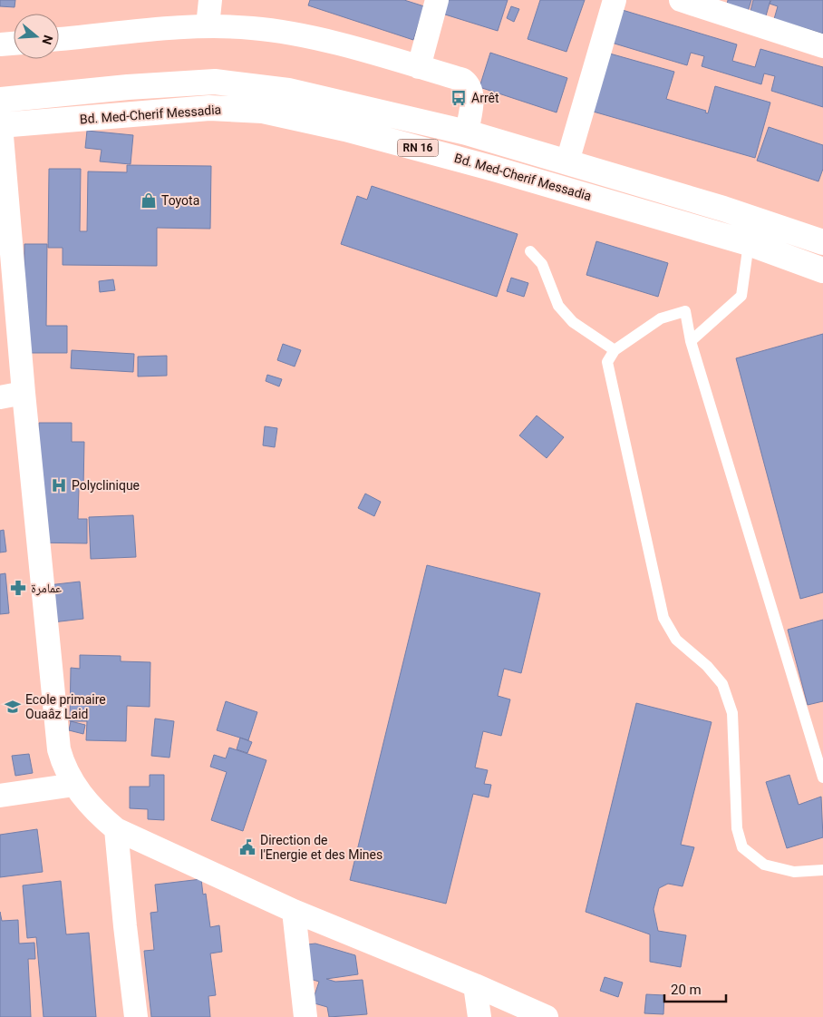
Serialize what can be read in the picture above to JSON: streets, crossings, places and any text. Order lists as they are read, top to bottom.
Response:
{
  "streets": {
    "highway": ["Bd. Med-Cherif Messadia", "RN 16"]
  },
  "places": {
    "bus stop": ["Arrêt"],
    "shop": ["Toyota"],
    "hospital": ["Polyclinique"],
    "pharmacy": ["عمامرة"],
    "school or university": ["Ecole primaire Ouaâz Laid"],
    "public building": ["Direction de l'Energie et des Mines"]
  },
  "scale_bar": "20 m",
  "north": "right"
}
